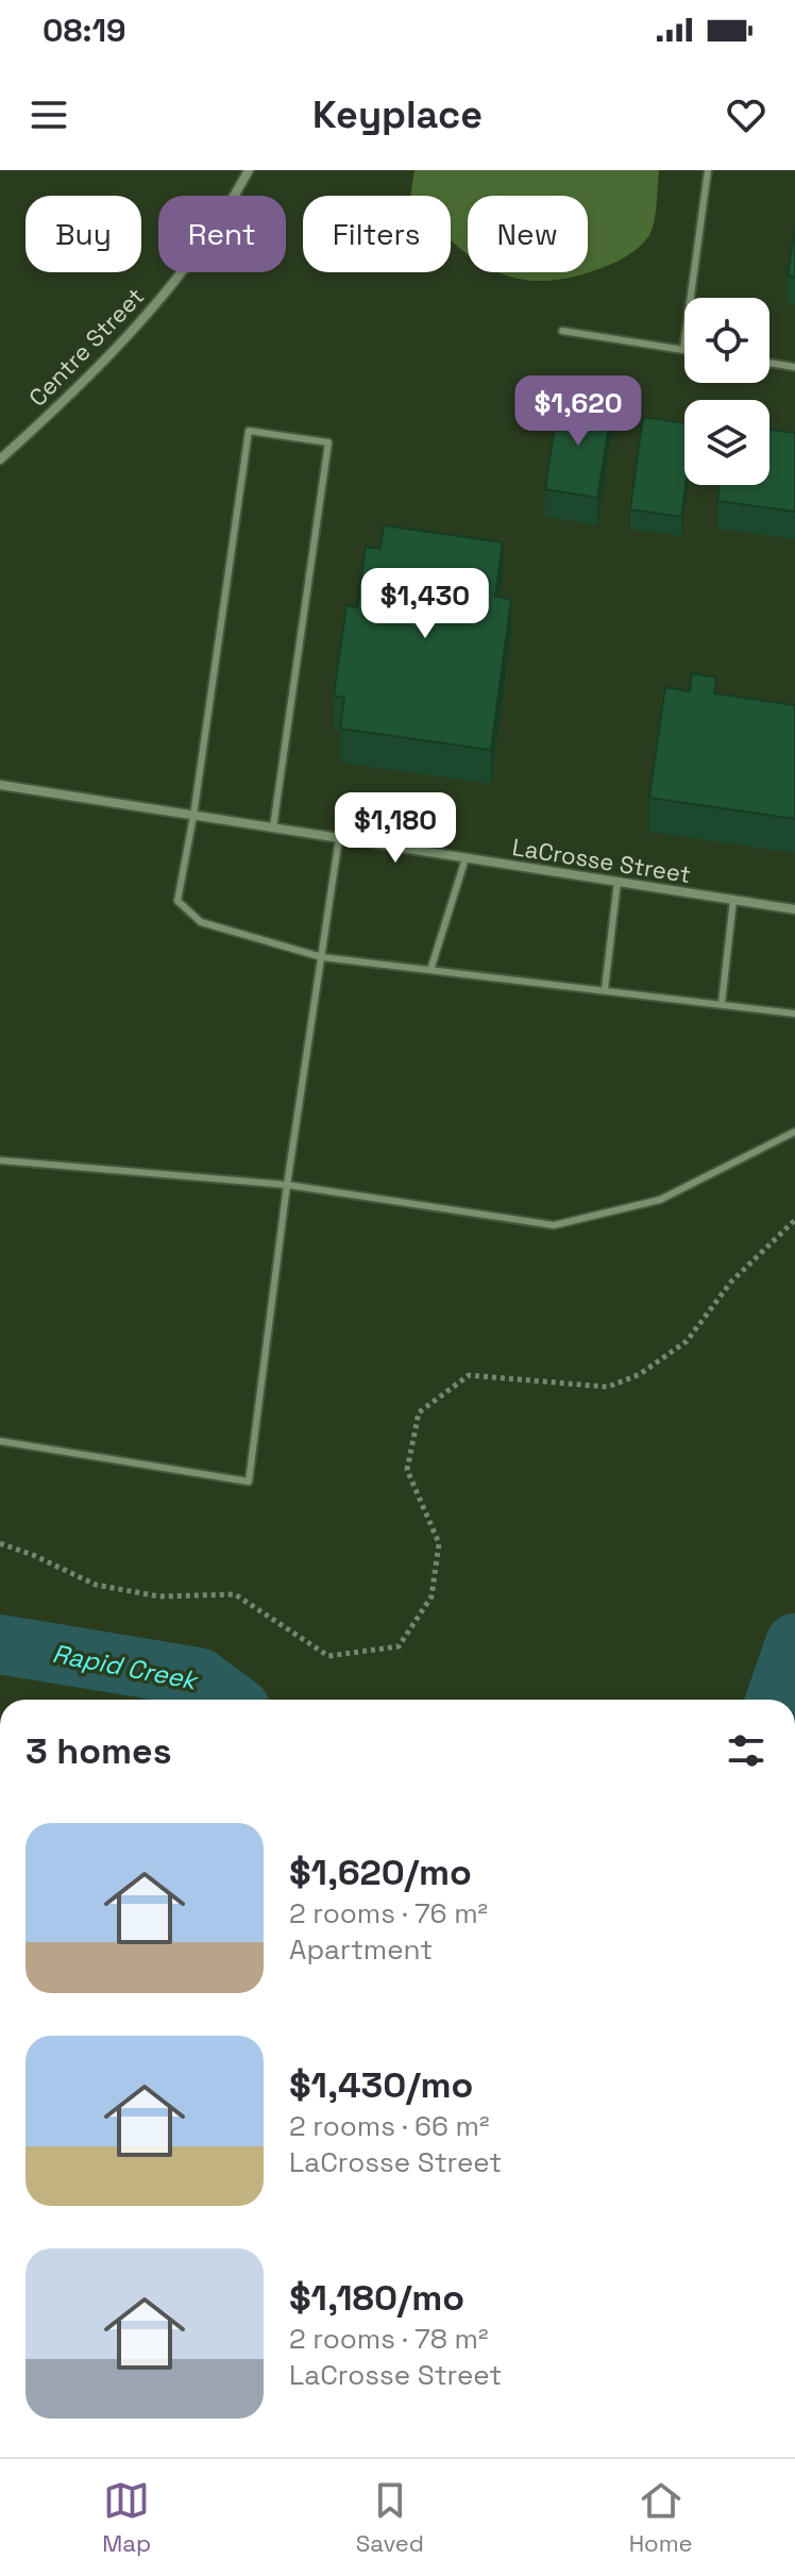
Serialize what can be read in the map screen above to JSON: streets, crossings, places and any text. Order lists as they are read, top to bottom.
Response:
{
  "streets": {
    "street": ["Centre Street", "LaCrosse Street"]
  },
  "water": ["Rapid Creek"],
  "page": {
    "status": "08:19",
    "header": "Keyplace",
    "chip": [
      "Buy",
      "Rent",
      "Filters",
      "New"
    ],
    "price": ["$1,620", "$1,430", "$1,180"],
    "heading": "3 homes",
    "list": [
      {
        "name": "$1,620/mo",
        "note": "2 rooms · 76 m² · Apartment"
      },
      {
        "name": "$1,430/mo",
        "note": "2 rooms · 66 m² · LaCrosse Street"
      },
      {
        "name": "$1,180/mo",
        "note": "2 rooms · 78 m² · LaCrosse Street"
      }
    ],
    "tabs": ["Map", "Saved", "Home"]
  }
}
